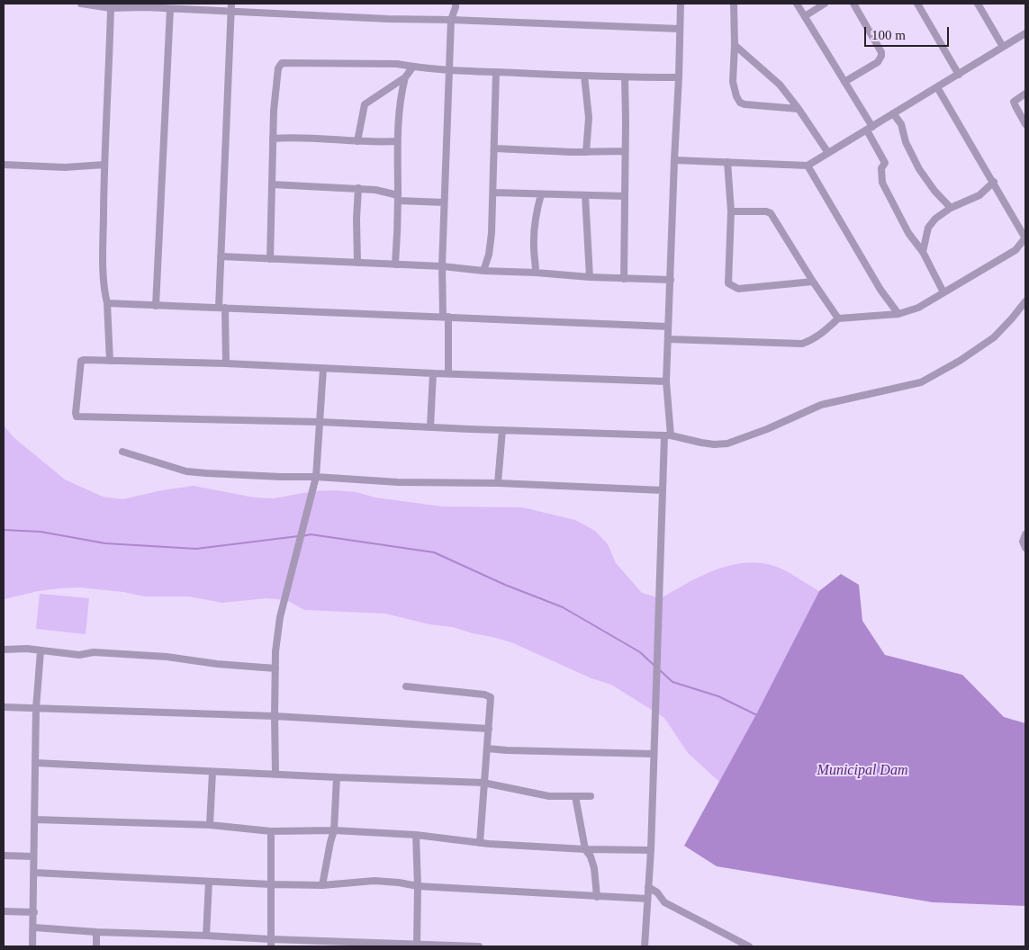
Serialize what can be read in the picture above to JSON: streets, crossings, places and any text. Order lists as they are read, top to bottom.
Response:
{
  "water": ["Municipal Dam"],
  "scale_bar": "100 m"
}
